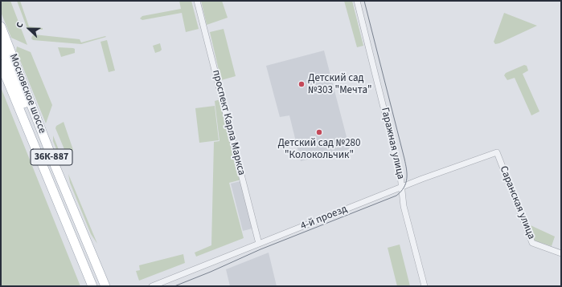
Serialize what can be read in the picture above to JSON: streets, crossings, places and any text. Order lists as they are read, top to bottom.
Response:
{
  "streets": {
    "main road": ["Московское шоссе", "36К-887"],
    "street": [
      "проспект Карла Маркса",
      "Гаражная улица",
      "Саранская улица",
      "4-й проезд"
    ]
  },
  "crossings": [
    ["проспект Карла Маркса", "4-й проезд"],
    ["Гаражная улица", "4-й проезд"],
    ["Саранская улица", "4-й проезд"]
  ],
  "places": ["Детский сад №303 \"Мечта\"", "Детский сад №280 \"Колокольчик\""],
  "north": "left"
}
